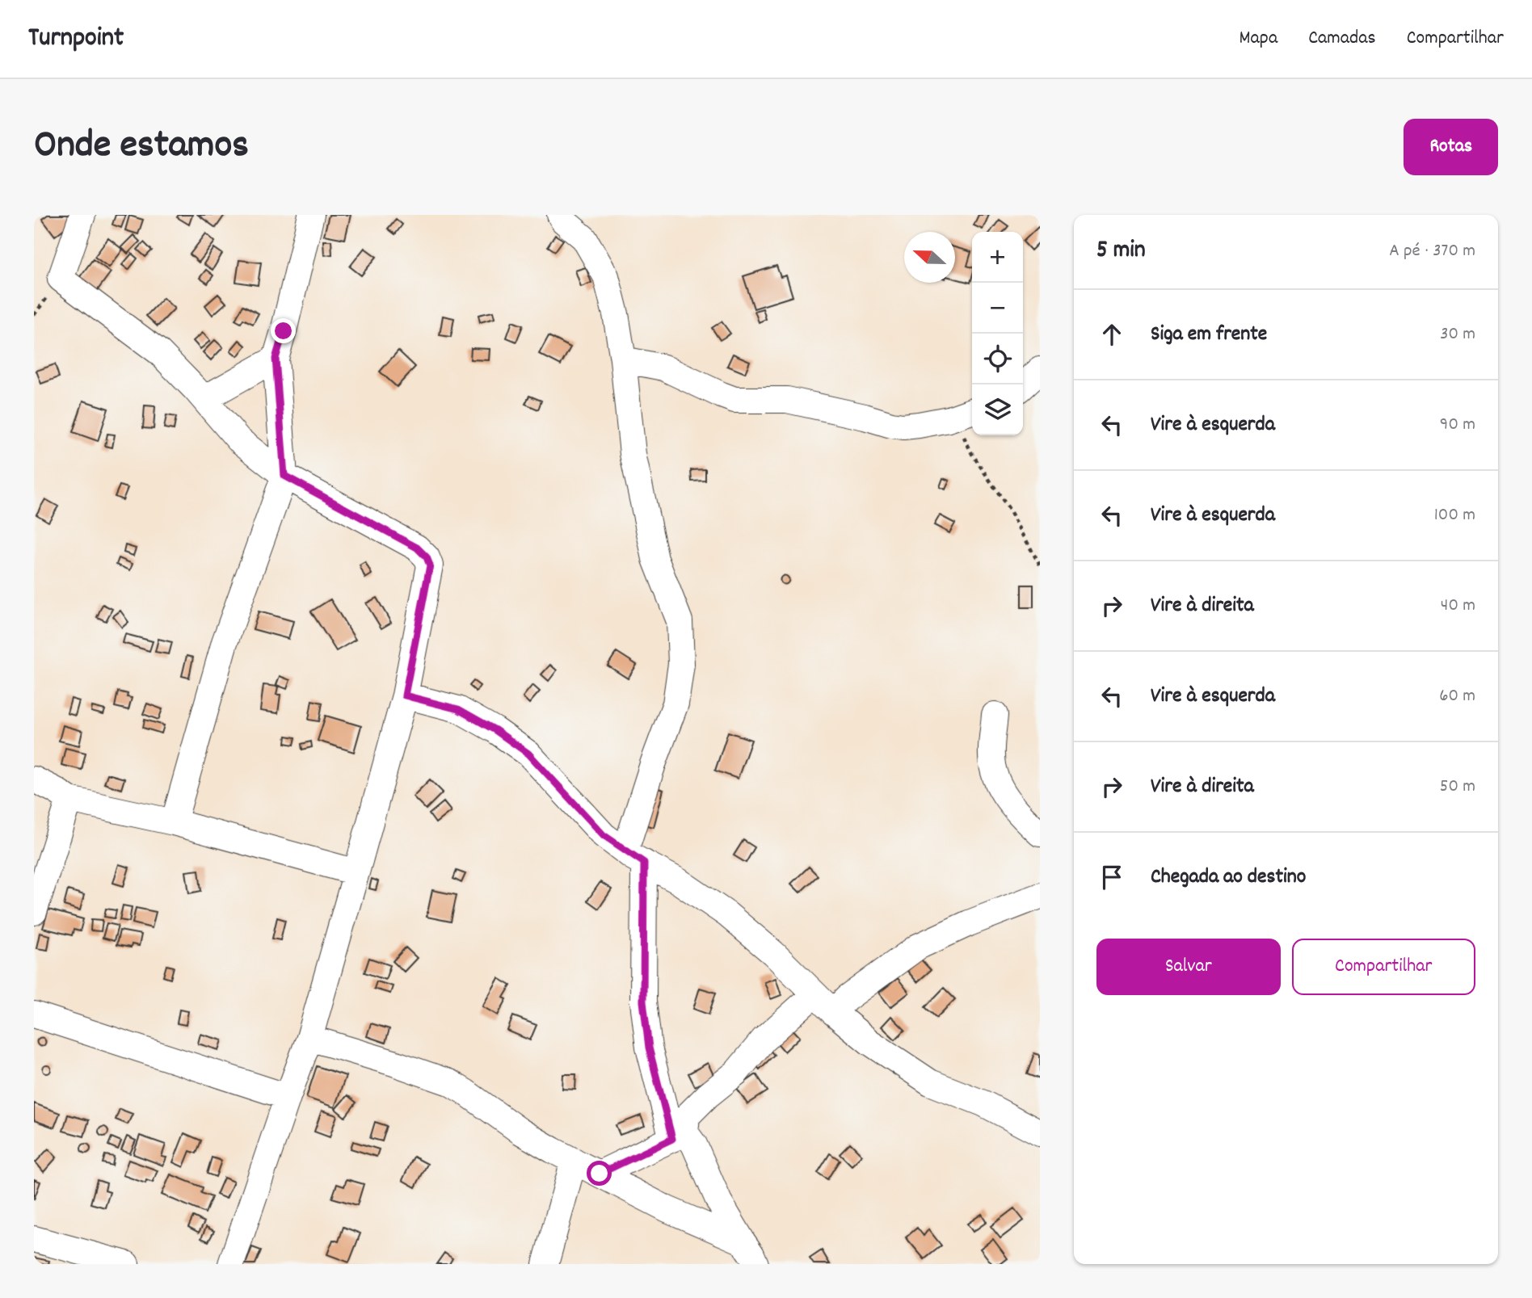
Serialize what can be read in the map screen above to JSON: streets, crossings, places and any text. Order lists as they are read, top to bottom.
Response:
{
  "north": "left",
  "page": {
    "header": "Turnpoint",
    "nav": ["Mapa", "Camadas", "Compartilhar"],
    "title": "Onde estamos",
    "buttons": [
      "Rotas",
      ["Salvar", "Compartilhar"]
    ],
    "heading": ["5 min", "A pé · 370 m"],
    "map_buttons": ["+", "−"],
    "list": [
      ["Siga em frente", "30 m"],
      ["Vire à esquerda", "90 m"],
      ["Vire à esquerda", "100 m"],
      ["Vire à direita", "40 m"],
      ["Vire à esquerda", "60 m"],
      ["Vire à direita", "50 m"],
      "Chegada ao destino"
    ]
  }
}
